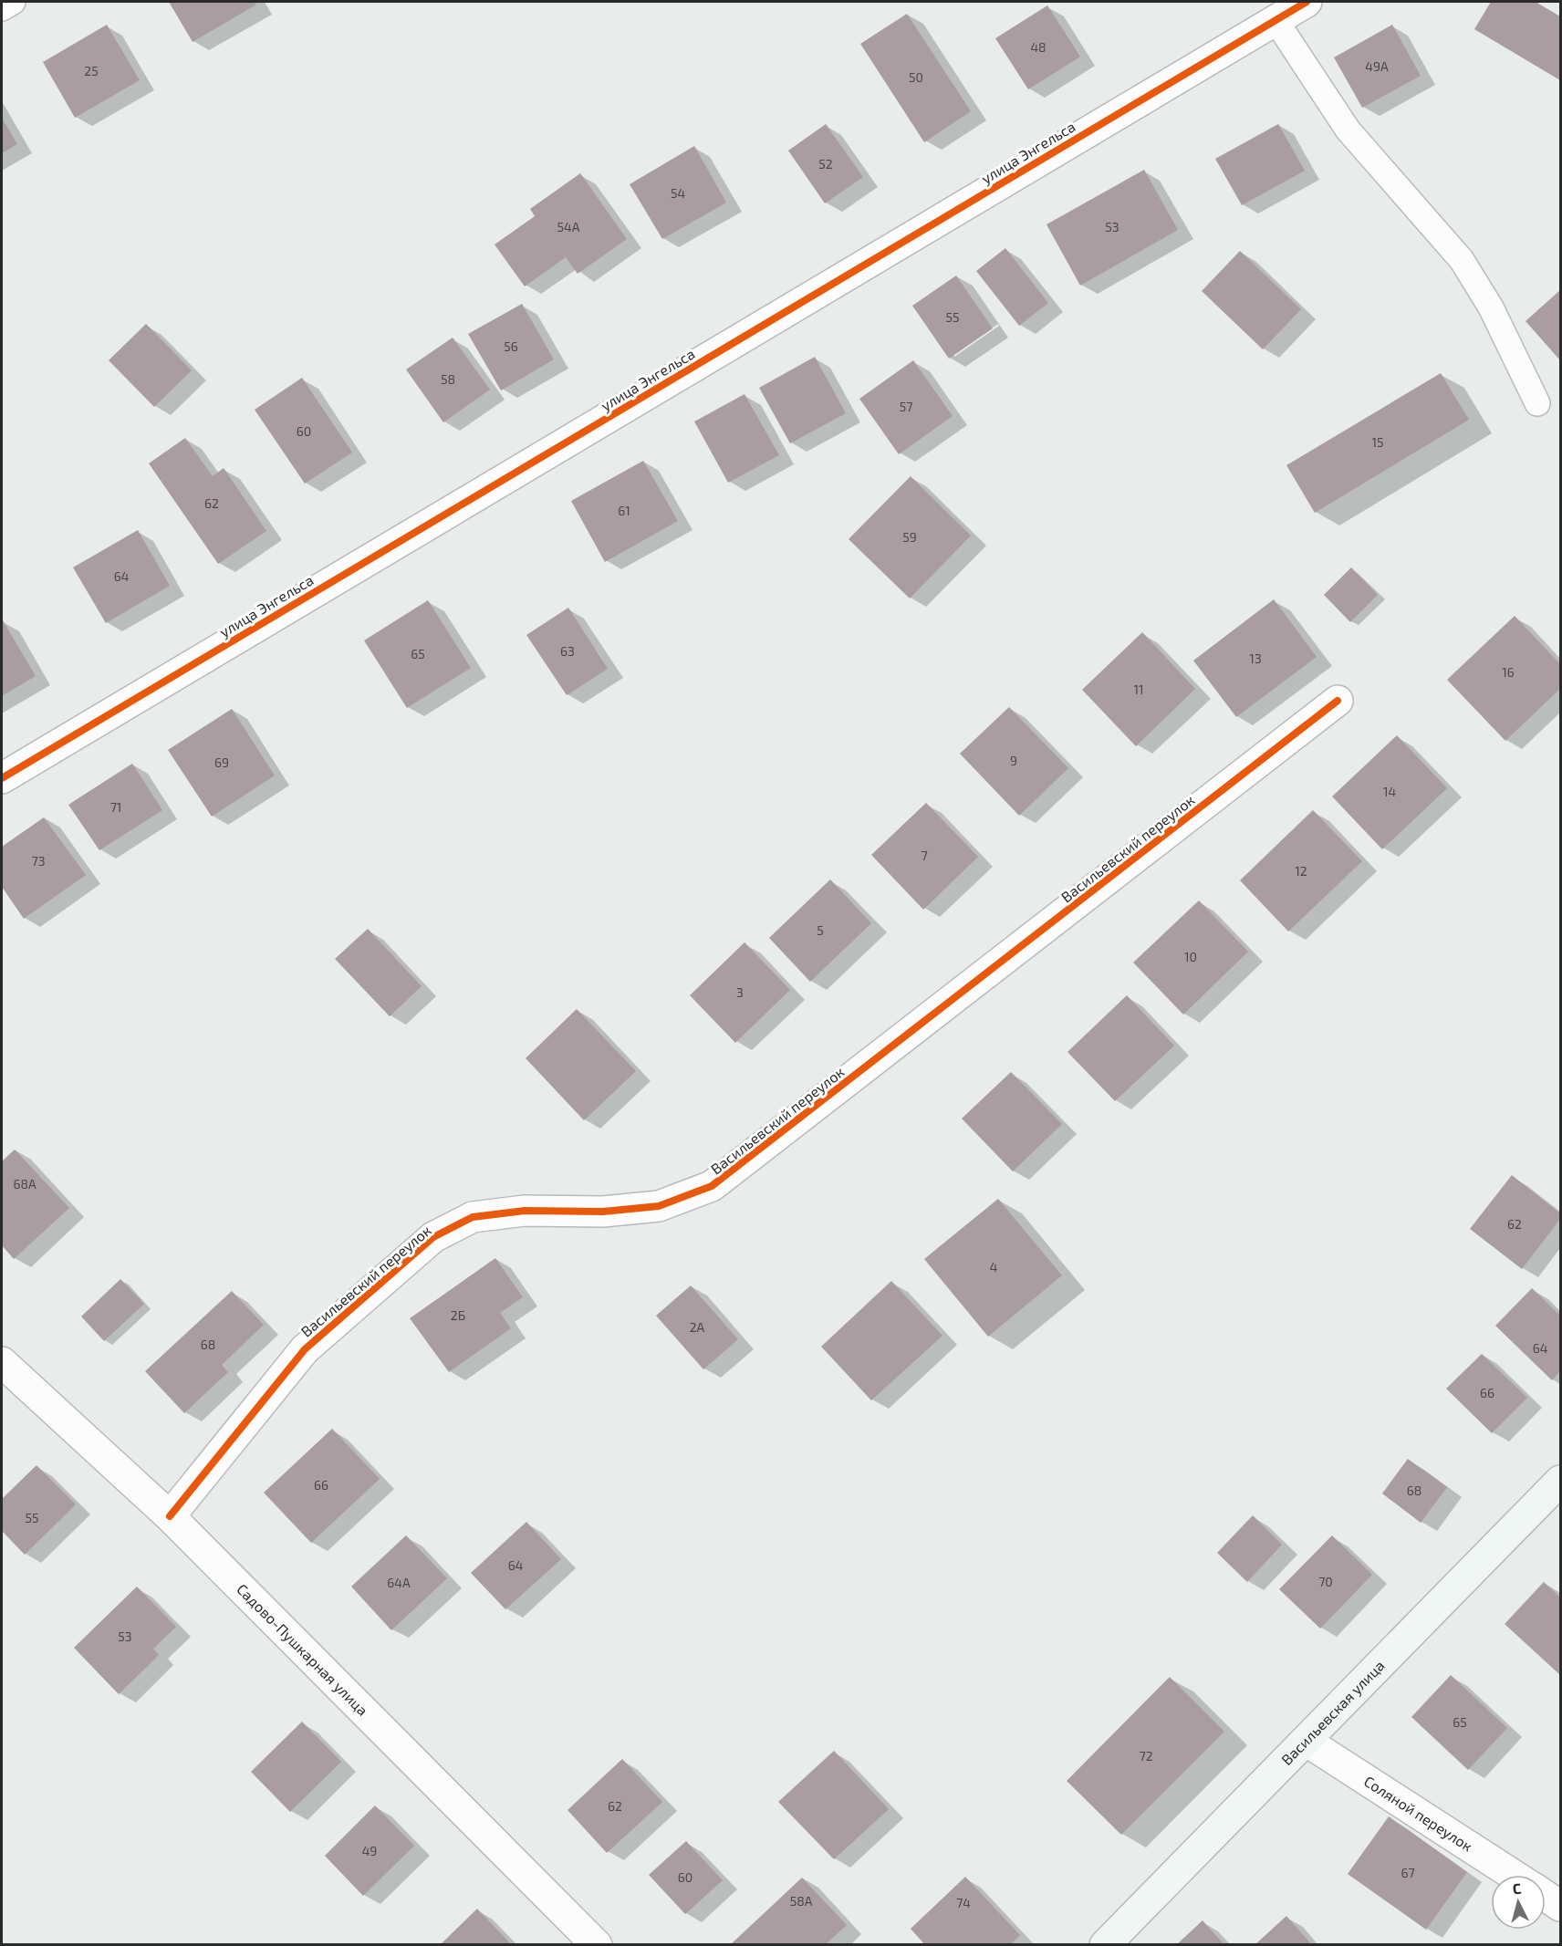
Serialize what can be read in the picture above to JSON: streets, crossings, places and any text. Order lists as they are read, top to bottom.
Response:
{
  "streets": {
    "main road": ["Васильевская улица"],
    "street": [
      "улица Энгельса",
      "Васильевский переулок",
      "Садово-Пушкарная улица",
      "Соляной переулок"
    ]
  },
  "crossings": [
    ["Васильевский переулок", "Садово-Пушкарная улица"],
    ["Васильевская улица", "Соляной переулок"]
  ],
  "house_numbers": [
    "48",
    "49А",
    "25",
    "50",
    "52",
    "54",
    "54А",
    "53",
    "55",
    "56",
    "58",
    "57",
    "60",
    "15",
    "62",
    "61",
    "59",
    "64",
    "63",
    "65",
    "13",
    "16",
    "11",
    "9",
    "69",
    "14",
    "71",
    "7",
    "73",
    "12",
    "5",
    "10",
    "3",
    "68А",
    "62",
    "4",
    "2Б",
    "2А",
    "68",
    "64",
    "66",
    "66",
    "68",
    "55",
    "64",
    "70",
    "64А",
    "53",
    "65",
    "72",
    "62",
    "49",
    "67",
    "60",
    "58А",
    "74"
  ],
  "north": "top"
}
